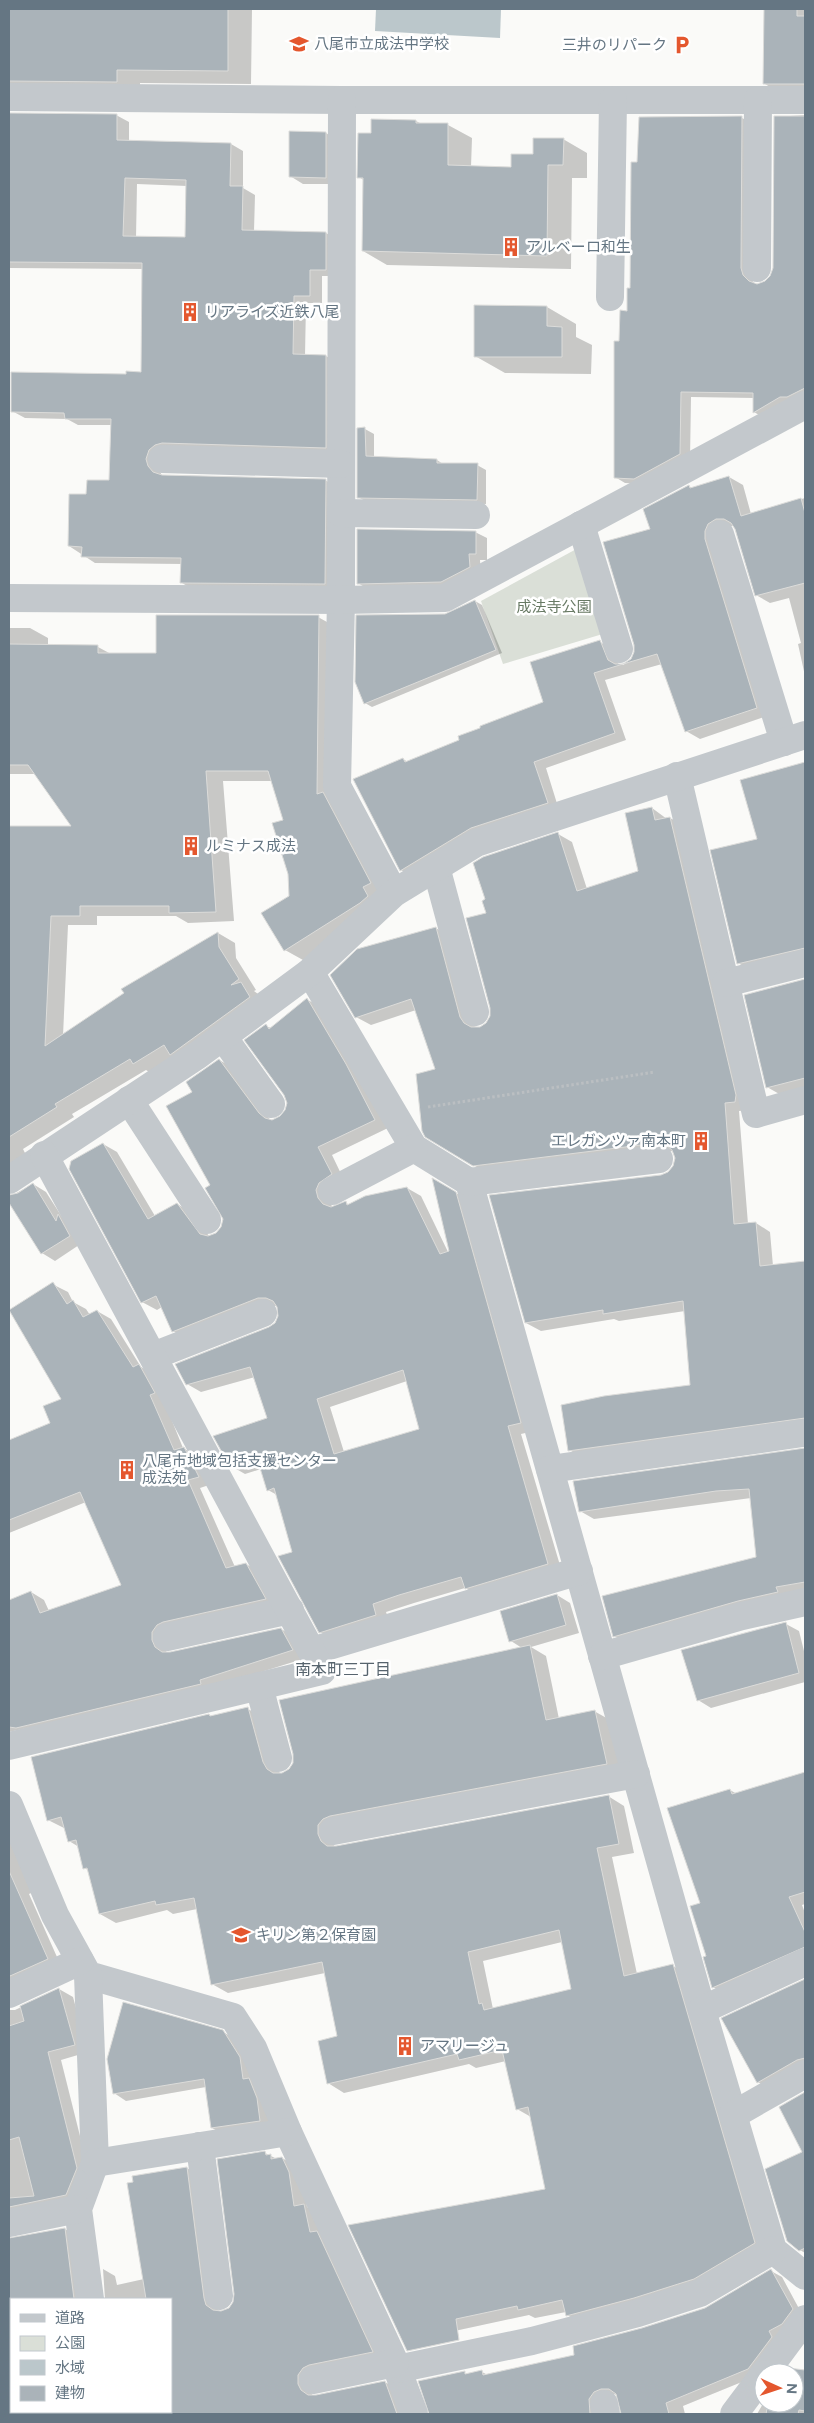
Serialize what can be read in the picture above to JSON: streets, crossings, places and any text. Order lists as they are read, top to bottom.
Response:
{
  "districts": ["南本町三丁目"],
  "parks": ["成法寺公園"],
  "places": {
    "school or university": ["八尾市立成法中学校", "キリン第２保育園"],
    "parking": ["三井のリパーク"],
    "building": [
      "アルベーロ和生",
      "リアライズ近鉄八尾",
      "ルミナス成法",
      "エレガンツァ南本町",
      "八尾市地域包括支援センター 成法苑",
      "アマリージュ"
    ]
  },
  "legend": [
    "道路",
    "公園",
    "水域",
    "建物"
  ],
  "north": "right"
}
